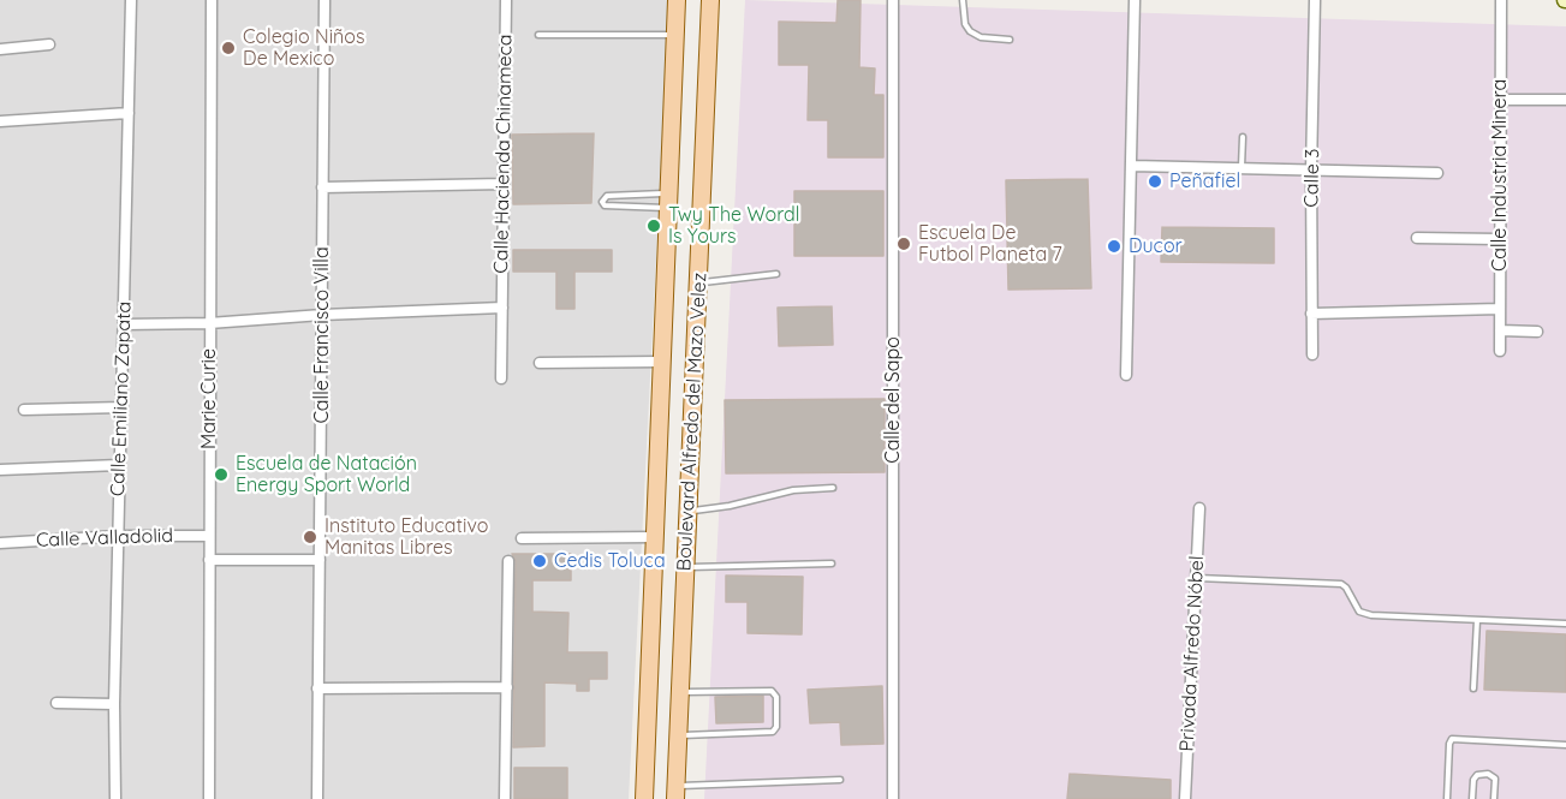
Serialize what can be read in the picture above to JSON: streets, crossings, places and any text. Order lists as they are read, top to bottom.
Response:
{
  "streets": {
    "main road": ["Boulevard Alfredo del Mazo Velez"],
    "street": [
      "Calle Hacienda Chinameca",
      "Calle Industria Minera",
      "Calle 3",
      "Calle Francisco Villa",
      "Calle Emiliano Zapata",
      "Marie Curie",
      "Calle del Sapo",
      "Calle Valladolid",
      "Privada Alfredo Nóbel"
    ]
  },
  "crossings": [
    ["Calle Emiliano Zapata", "Calle Valladolid"],
    ["Marie Curie", "Calle Valladolid"]
  ],
  "places": [
    "Colegio Niños De Mexico",
    "Peñafiel",
    "Twy The Wordl Is Yours",
    "Escuela De Futbol Planeta 7",
    "Ducor",
    "Escuela de Natación Energy Sport World",
    "Instituto Educativo Manitas Libres",
    "Cedis Toluca"
  ]
}
